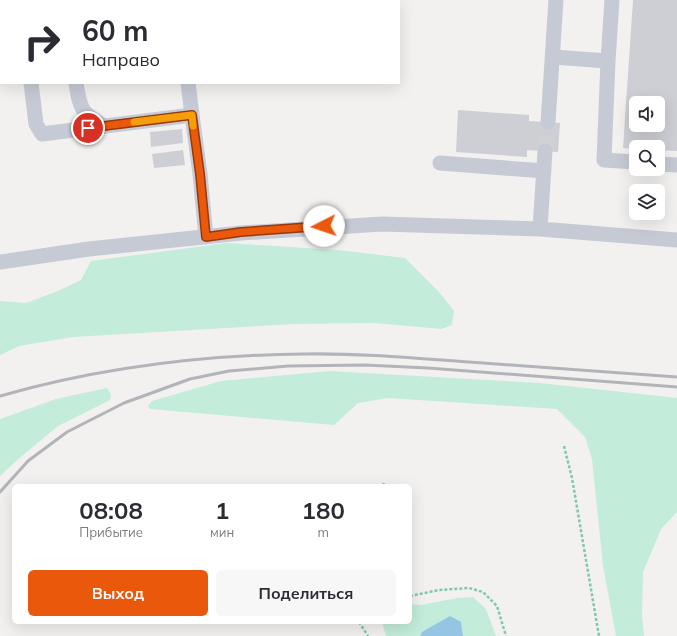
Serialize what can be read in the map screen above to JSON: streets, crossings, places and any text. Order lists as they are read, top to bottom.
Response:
{
  "page": {
    "turn": ["60 m", "Направо"],
    "eta": [
      "08:08",
      "Прибытие",
      "1",
      "мин",
      "180",
      "m"
    ],
    "buttons": ["Выход", "Поделиться"]
  }
}
